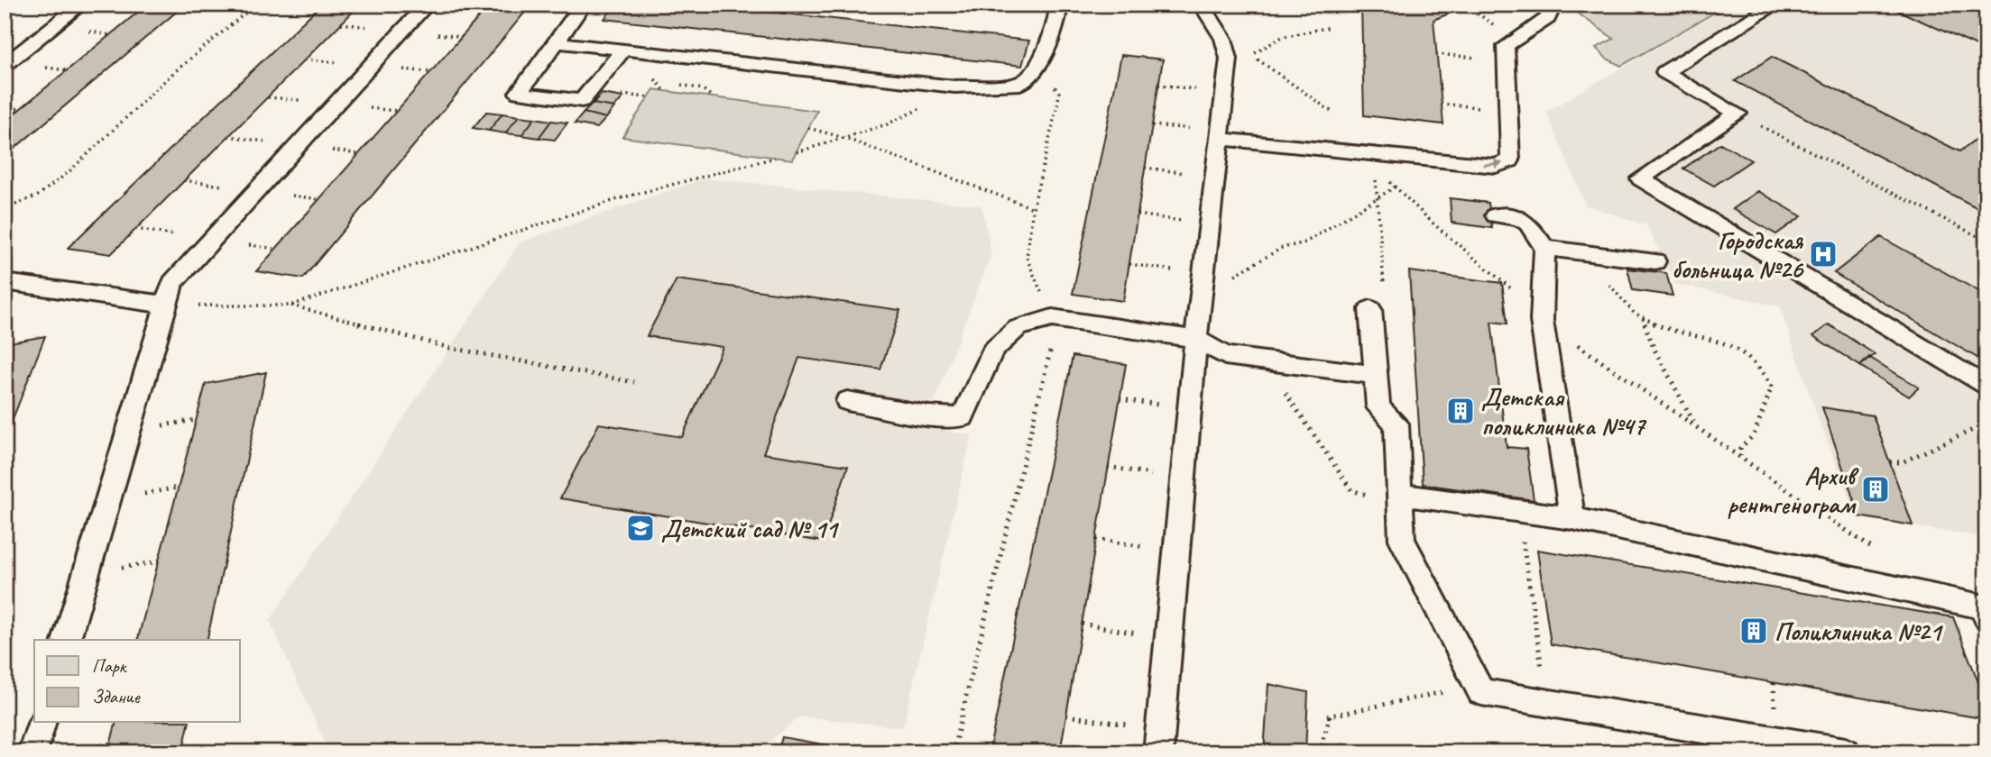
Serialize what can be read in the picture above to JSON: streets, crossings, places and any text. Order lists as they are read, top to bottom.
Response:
{
  "places": {
    "hospital": ["Городская больница №26"],
    "building": ["Детская поликлиника №47", "Архив рентгенограм", "Поликлиника №21"],
    "school or university": ["Детский сад № 11"]
  },
  "legend": ["Парк", "Здание"]
}
